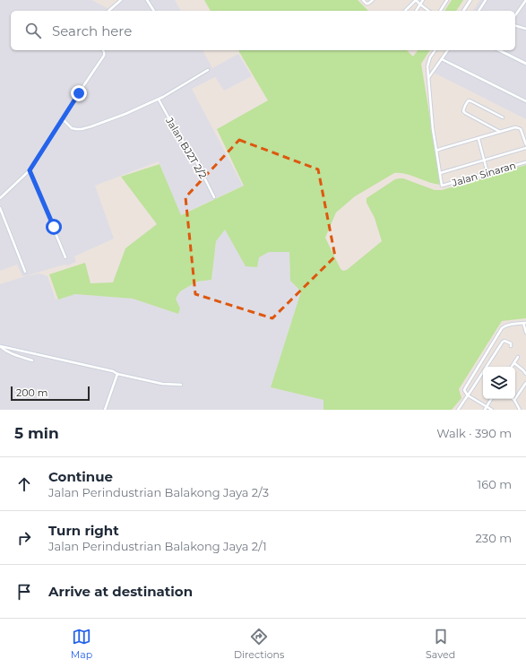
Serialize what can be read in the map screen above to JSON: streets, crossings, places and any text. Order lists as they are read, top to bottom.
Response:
{
  "streets": {
    "street": ["Jalan BJ2T 2/2", "Jalan Sinaran"]
  },
  "scale_bar": "200 m",
  "page": {
    "search": "Search here",
    "scale": "200 m",
    "heading": ["5 min", "Walk · 390 m"],
    "list": [
      ["Continue", "Jalan Perindustrian Balakong Jaya 2/3", "160 m"],
      ["Turn right", "Jalan Perindustrian Balakong Jaya 2/1", "230 m"],
      "Arrive at destination"
    ],
    "nav": ["Map", "Directions", "Saved"]
  }
}
